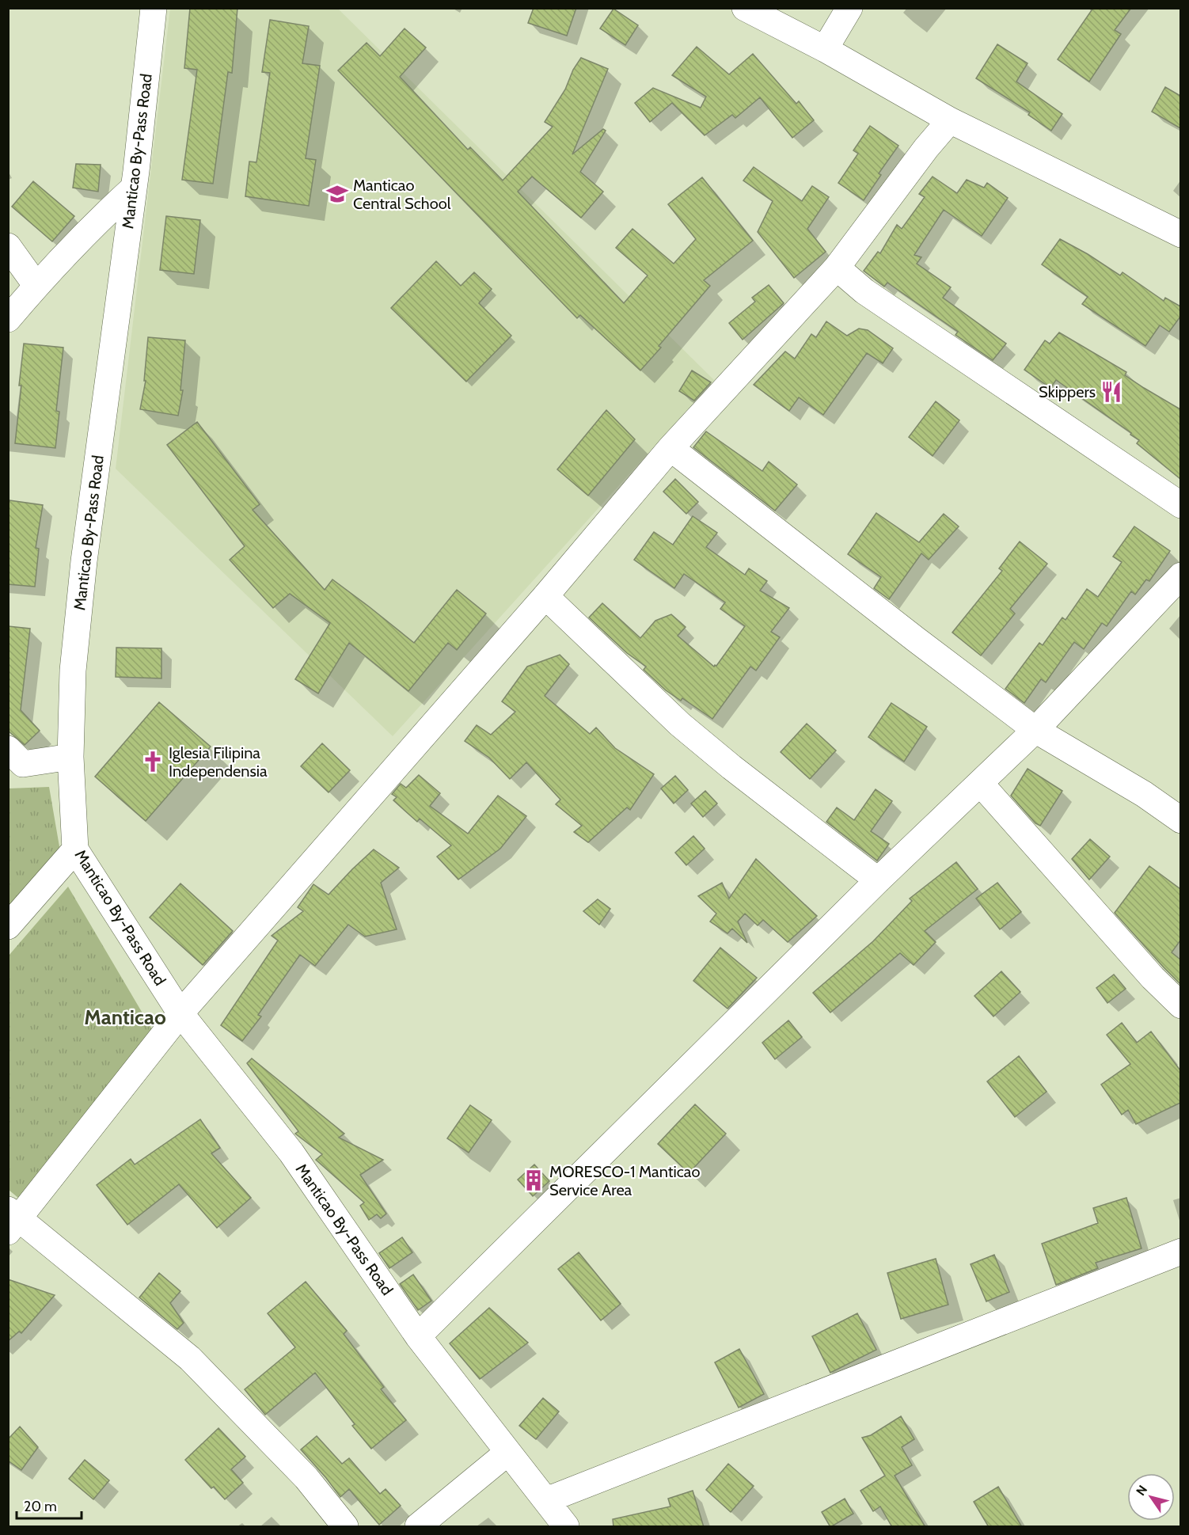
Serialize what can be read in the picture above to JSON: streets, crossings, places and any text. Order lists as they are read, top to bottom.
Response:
{
  "streets": {
    "street": ["Manticao By-Pass Road"]
  },
  "districts": ["Manticao"],
  "places": {
    "school or university": ["Manticao Central School"],
    "restaurant": ["Skippers"],
    "church": ["Iglesia Filipina Independensia"],
    "building": ["MORESCO-1 Manticao Service Area"]
  },
  "scale_bar": "20 m",
  "north": "top left"
}
